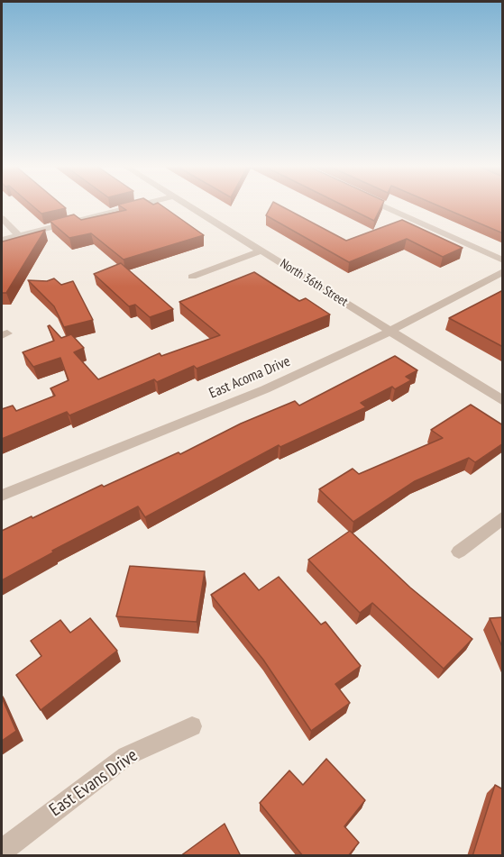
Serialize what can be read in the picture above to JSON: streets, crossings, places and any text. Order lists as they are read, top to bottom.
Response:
{
  "streets": {
    "street": ["North 36th Street", "East Acoma Drive", "East Evans Drive"]
  },
  "crossings": [
    ["North 36th Street", "East Acoma Drive"]
  ]
}
